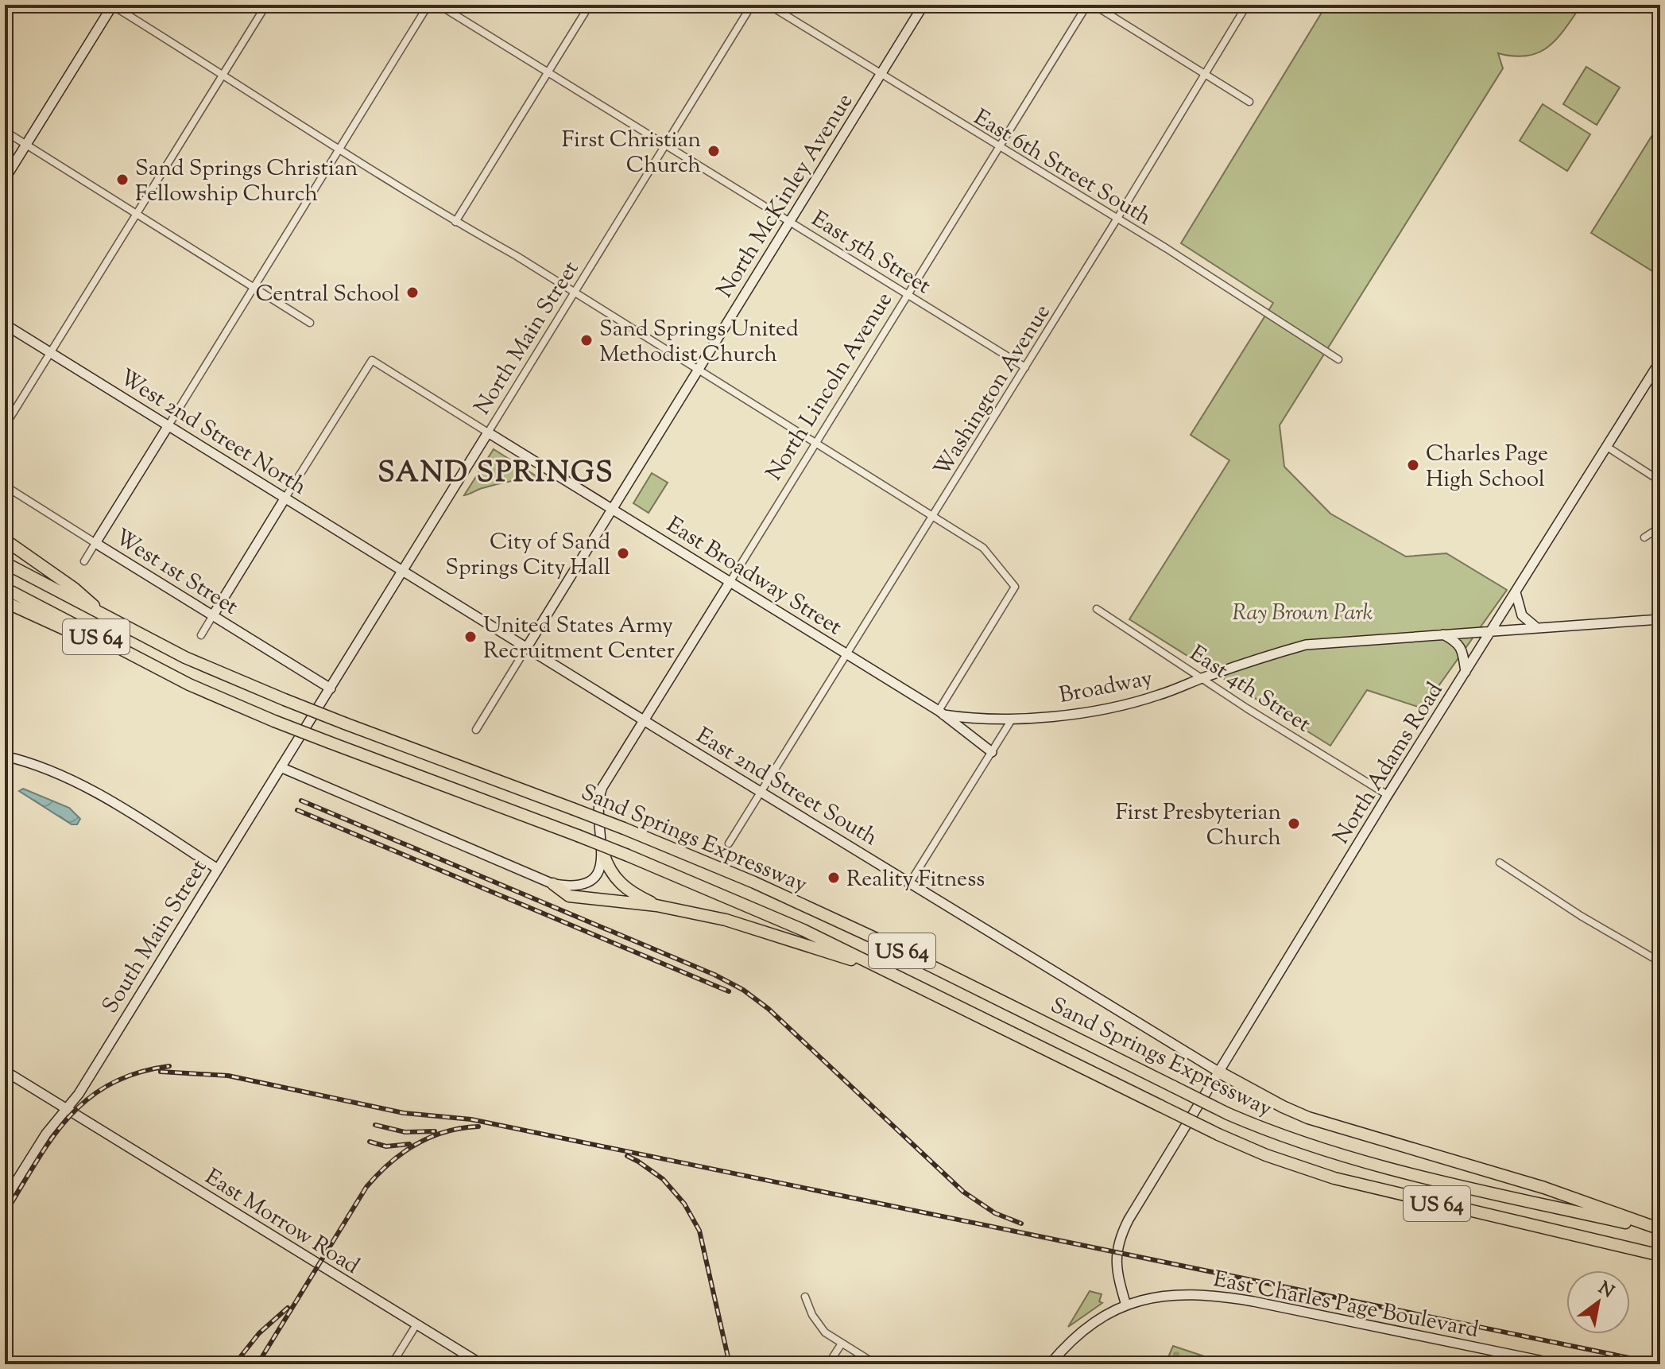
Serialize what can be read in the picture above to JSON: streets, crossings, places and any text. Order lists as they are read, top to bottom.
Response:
{
  "streets": {
    "highway": ["US 64", "Sand Springs Expressway"],
    "main road": [
      "North McKinley Avenue",
      "North Main Street",
      "North Lincoln Avenue",
      "West 2nd Street North",
      "West 1st Street",
      "East Broadway Street",
      "Broadway",
      "North Adams Road",
      "East 2nd Street South",
      "South Main Street",
      "East Morrow Road",
      "East Charles Page Boulevard"
    ],
    "street": [
      "East 6th Street South",
      "East 5th Street",
      "Washington Avenue",
      "East 4th Street"
    ]
  },
  "crossings": [
    ["East 6th Street South", "North McKinley Avenue"],
    ["East 6th Street South", "North Lincoln Avenue"],
    ["East 6th Street South", "Washington Avenue"],
    ["North McKinley Avenue", "East 5th Street"],
    ["North McKinley Avenue", "East Broadway Street"],
    ["North McKinley Avenue", "East 2nd Street South"],
    ["East 5th Street", "North Main Street"],
    ["East 5th Street", "North Lincoln Avenue"],
    ["East 5th Street", "Washington Avenue"],
    ["North Main Street", "West 2nd Street North"],
    ["North Main Street", "West 1st Street"],
    ["North Main Street", "East Broadway Street"],
    ["North Main Street", "East 2nd Street South"],
    ["North Main Street", "South Main Street"],
    ["North Lincoln Avenue", "East Broadway Street"],
    ["North Lincoln Avenue", "East 2nd Street South"],
    ["Washington Avenue", "East Broadway Street"],
    ["Washington Avenue", "East 2nd Street South"],
    ["West 2nd Street North", "East 2nd Street South"],
    ["West 1st Street", "South Main Street"],
    ["East Broadway Street", "Broadway"],
    ["Broadway", "East 4th Street"],
    ["Broadway", "North Adams Road"],
    ["East 4th Street", "North Adams Road"],
    ["North Adams Road", "East 2nd Street South"],
    ["North Adams Road", "East Charles Page Boulevard"],
    ["South Main Street", "East Morrow Road"]
  ],
  "districts": ["SAND SPRINGS"],
  "parks": ["Ray Brown Park"],
  "places": [
    "First Christian Church",
    "Sand Springs Christian Fellowship Church",
    "Central School",
    "Sand Springs United Methodist Church",
    "Charles Page High School",
    "City of Sand Springs City Hall",
    "United States Army Recruitment Center",
    "First Presbyterian Church",
    "Reality Fitness"
  ],
  "north": "top right"
}
